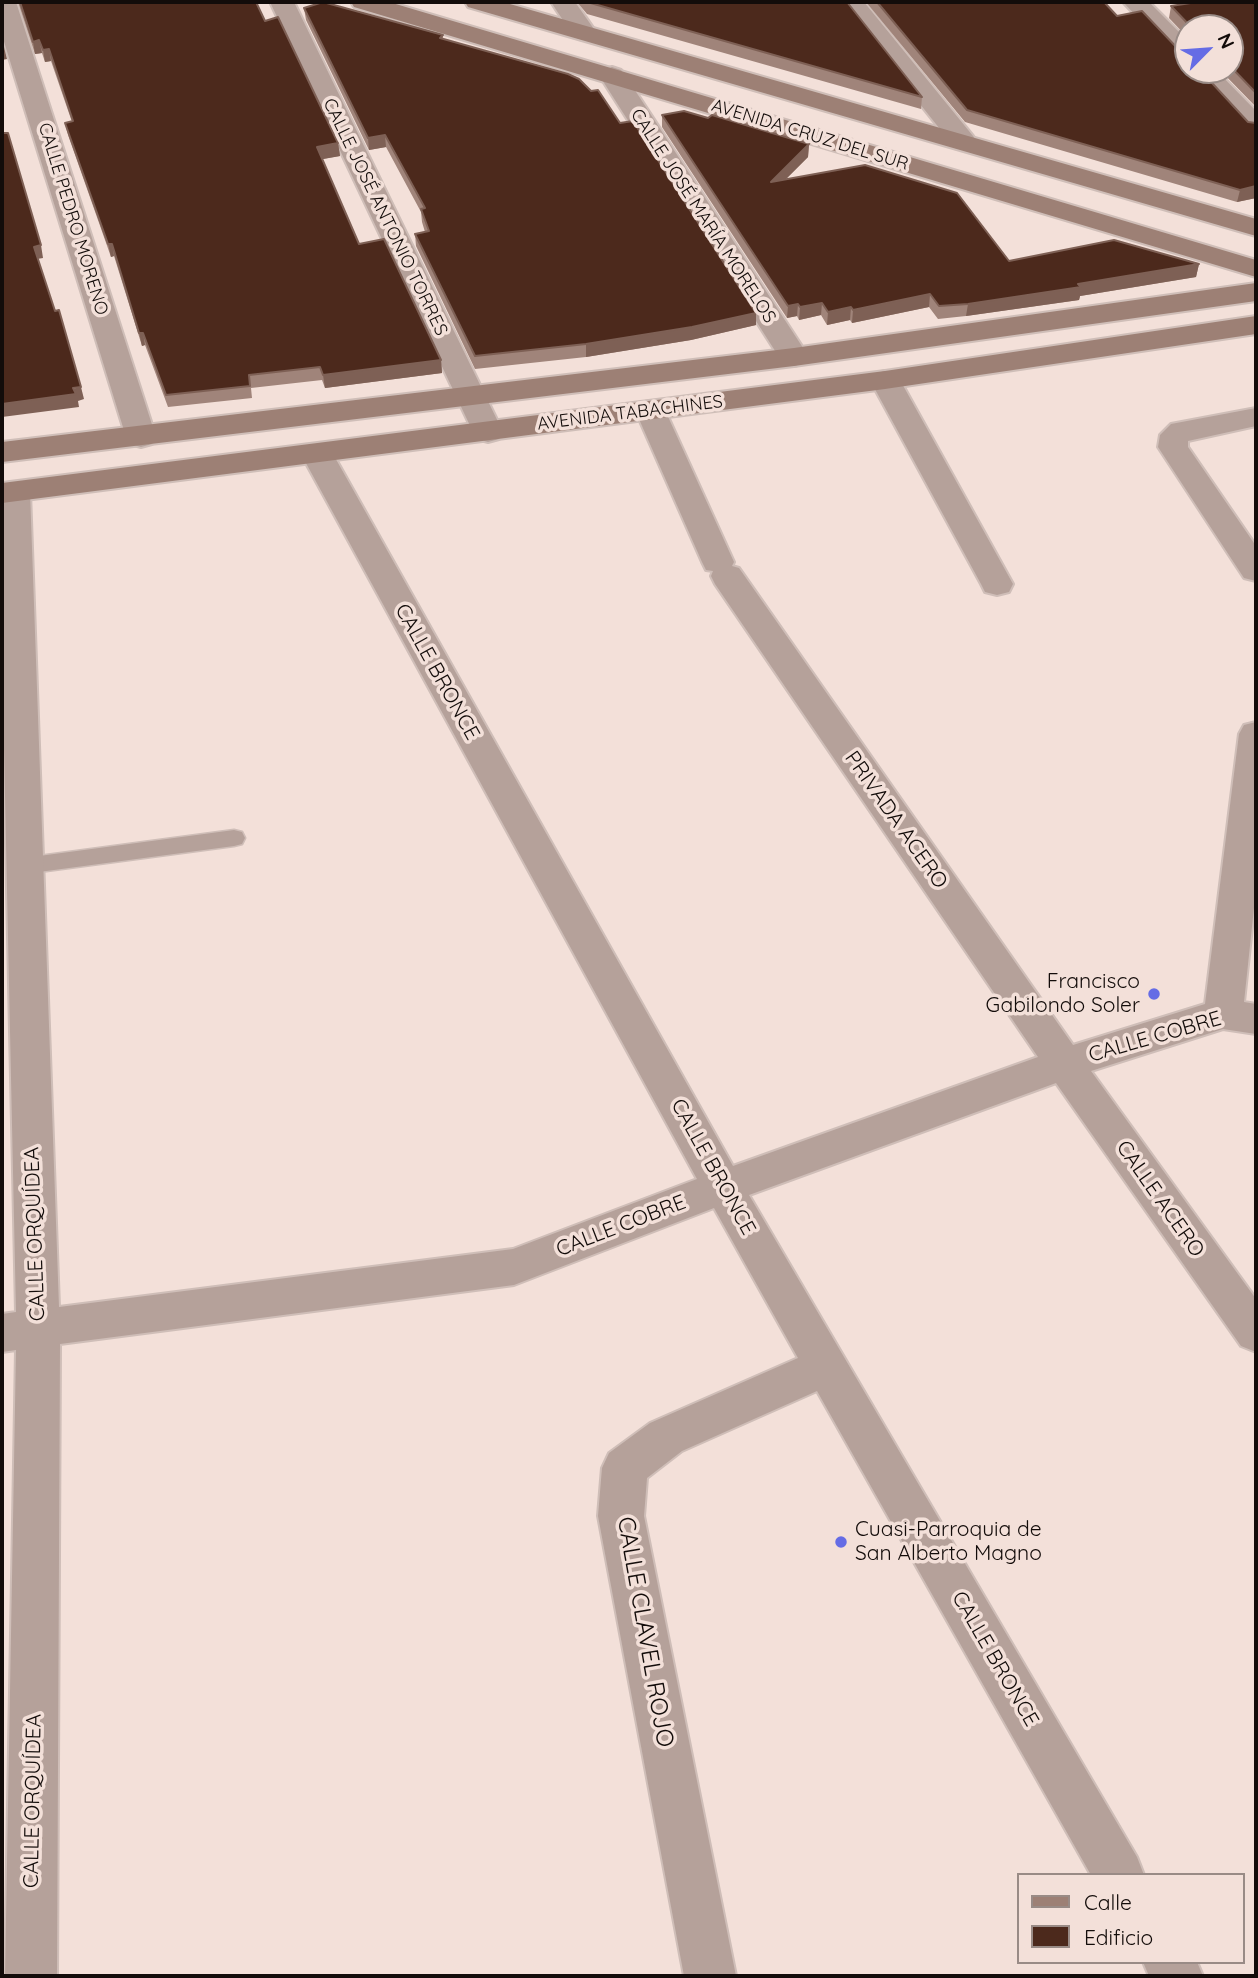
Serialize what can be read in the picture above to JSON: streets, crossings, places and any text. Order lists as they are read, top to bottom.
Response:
{
  "streets": {
    "street": [
      "AVENIDA CRUZ DEL SUR",
      "CALLE JOSÉ MARÍA MORELOS",
      "CALLE JOSÉ ANTONIO TORRES",
      "CALLE PEDRO MORENO",
      "AVENIDA TABACHINES",
      "CALLE BRONCE",
      "PRIVADA ACERO",
      "CALLE COBRE",
      "CALLE ACERO",
      "CALLE ORQUÍDEA",
      "CALLE CLAVEL ROJO"
    ]
  },
  "crossings": [
    ["AVENIDA CRUZ DEL SUR", "CALLE JOSÉ MARÍA MORELOS"],
    ["CALLE JOSÉ MARÍA MORELOS", "AVENIDA TABACHINES"],
    ["CALLE JOSÉ ANTONIO TORRES", "AVENIDA TABACHINES"],
    ["CALLE PEDRO MORENO", "AVENIDA TABACHINES"],
    ["AVENIDA TABACHINES", "CALLE BRONCE"],
    ["AVENIDA TABACHINES", "PRIVADA ACERO"],
    ["AVENIDA TABACHINES", "CALLE ORQUÍDEA"],
    ["CALLE BRONCE", "CALLE COBRE"],
    ["CALLE BRONCE", "CALLE CLAVEL ROJO"],
    ["PRIVADA ACERO", "CALLE COBRE"],
    ["PRIVADA ACERO", "CALLE ACERO"],
    ["CALLE COBRE", "CALLE ACERO"],
    ["CALLE COBRE", "CALLE ORQUÍDEA"]
  ],
  "places": ["Francisco Gabilondo Soler", "Cuasi-Parroquia de San Alberto Magno"],
  "legend": ["Calle", "Edificio"],
  "north": "top right"
}
